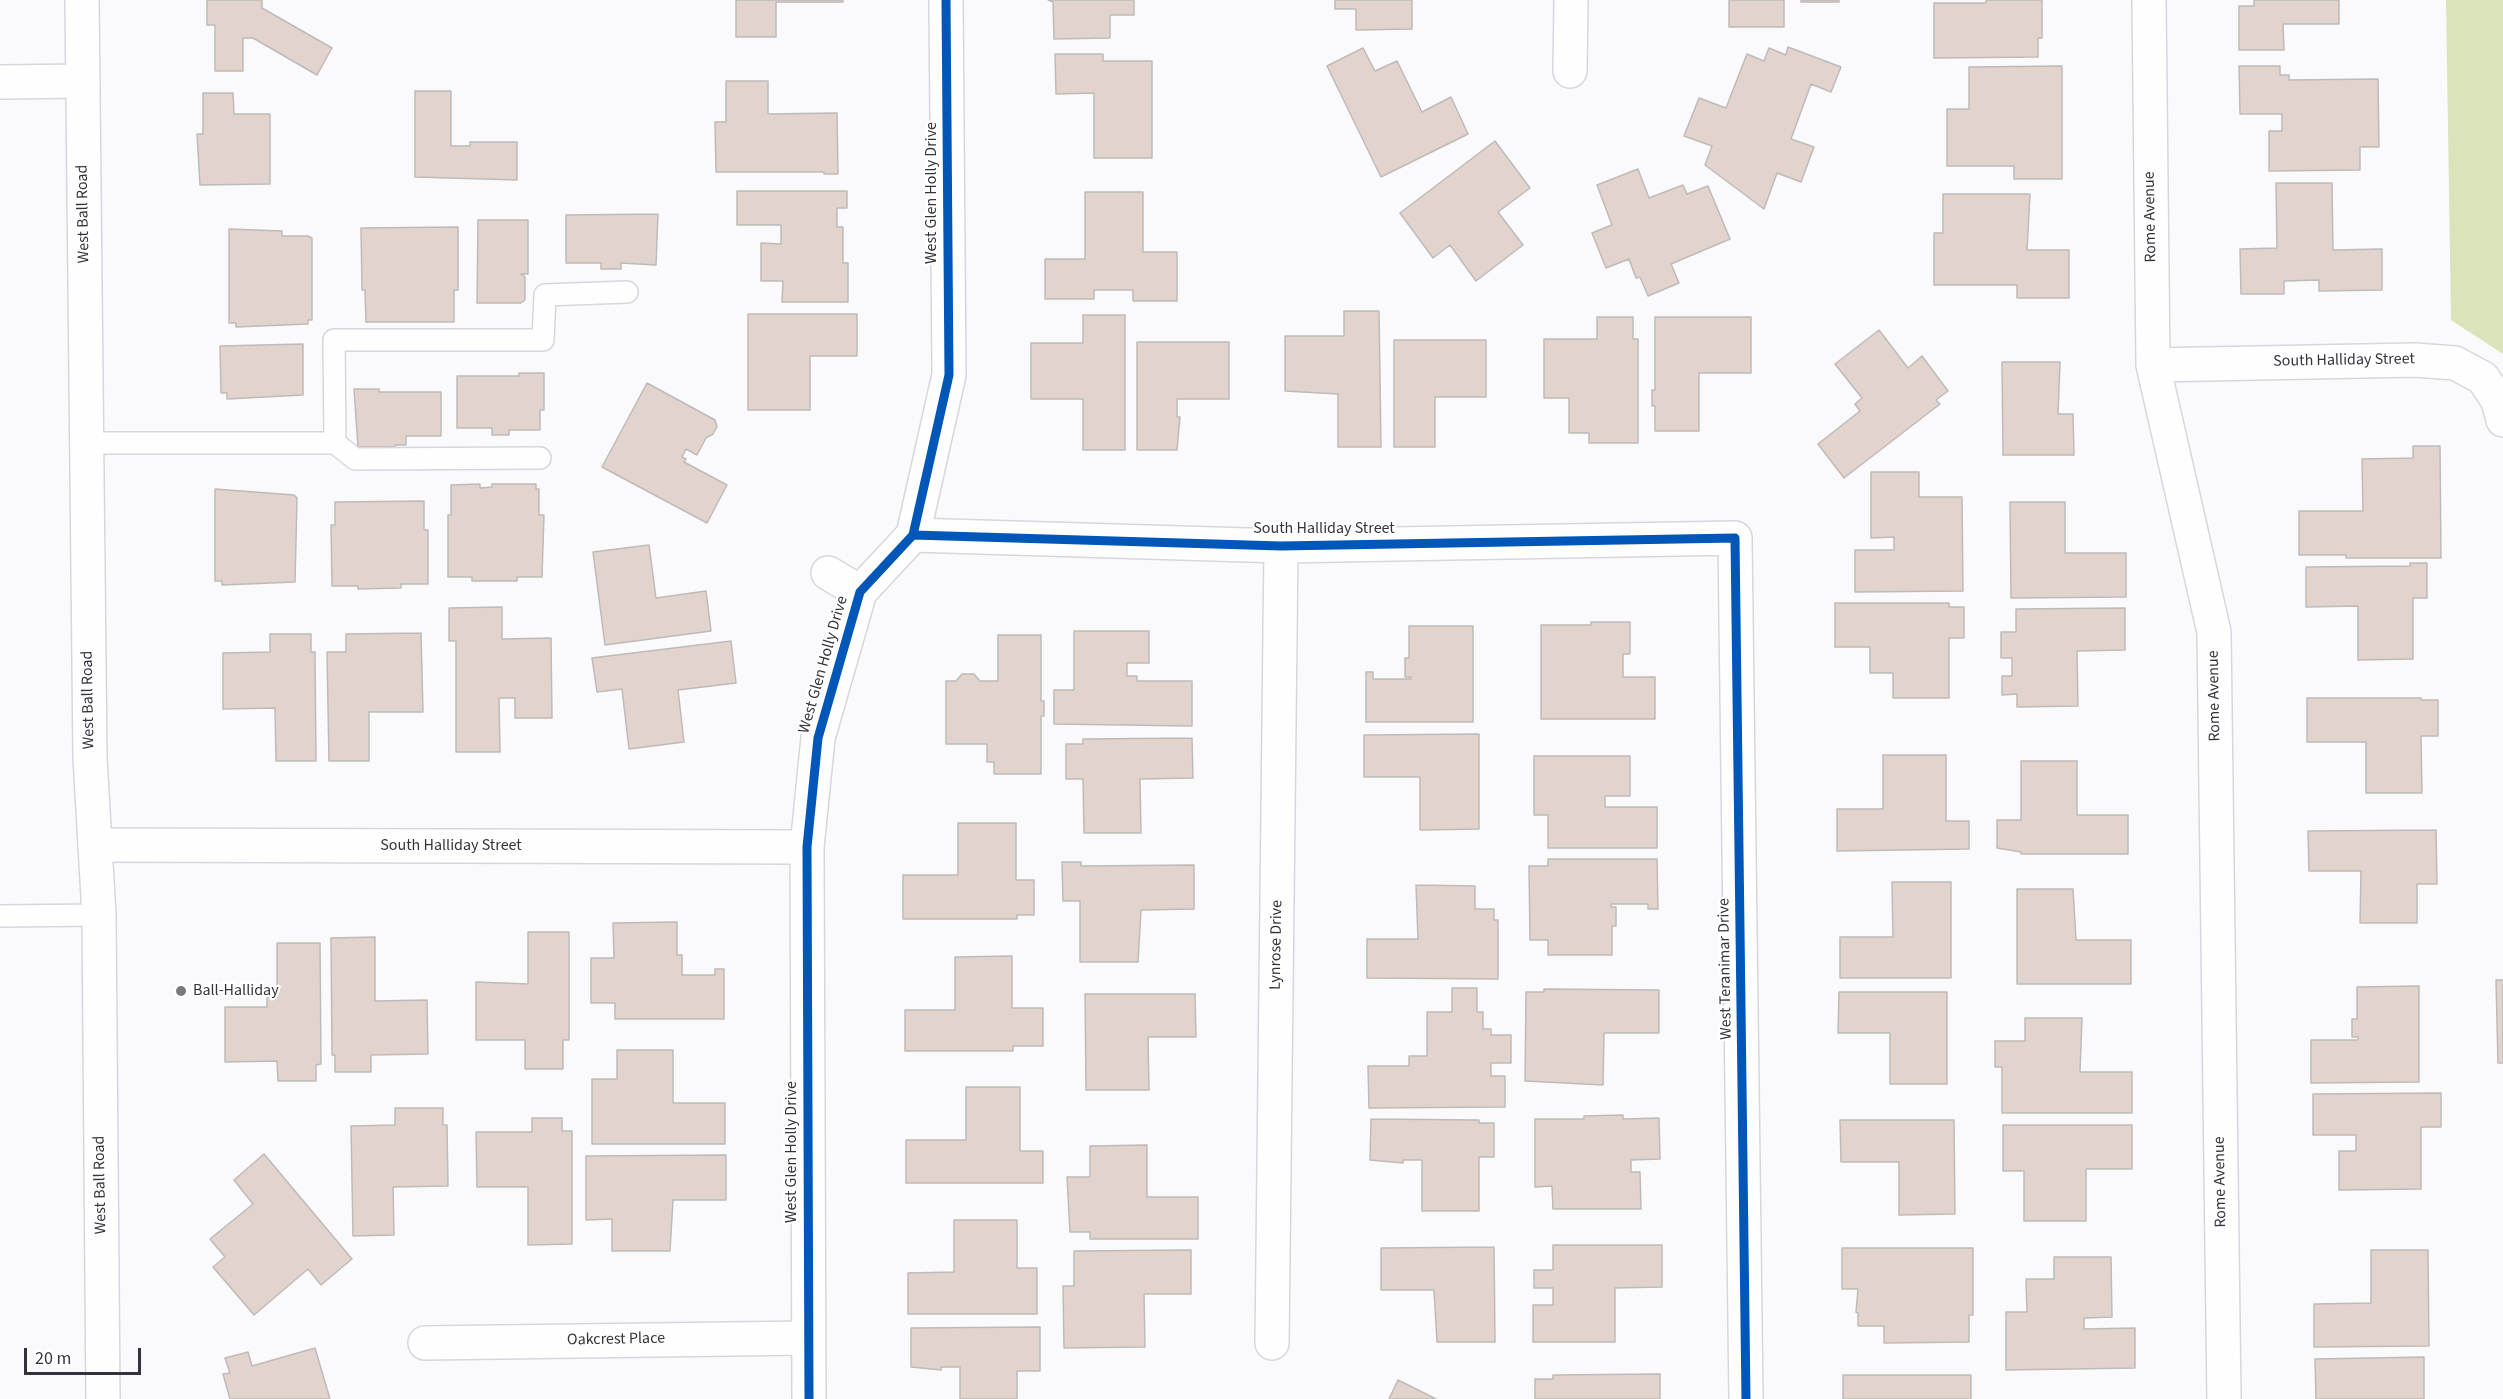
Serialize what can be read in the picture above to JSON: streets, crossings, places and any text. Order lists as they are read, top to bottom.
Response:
{
  "streets": {
    "street": [
      "West Glen Holly Drive",
      "West Ball Road",
      "Rome Avenue",
      "South Halliday Street",
      "Lynrose Drive",
      "West Teranimar Drive",
      "Oakcrest Place"
    ]
  },
  "crossings": [
    ["West Glen Holly Drive", "South Halliday Street"],
    ["West Glen Holly Drive", "Oakcrest Place"],
    ["West Ball Road", "South Halliday Street"],
    ["Rome Avenue", "South Halliday Street"],
    ["South Halliday Street", "Lynrose Drive"],
    ["South Halliday Street", "West Teranimar Drive"]
  ],
  "places": ["Ball-Halliday"],
  "scale_bar": "20 m"
}
